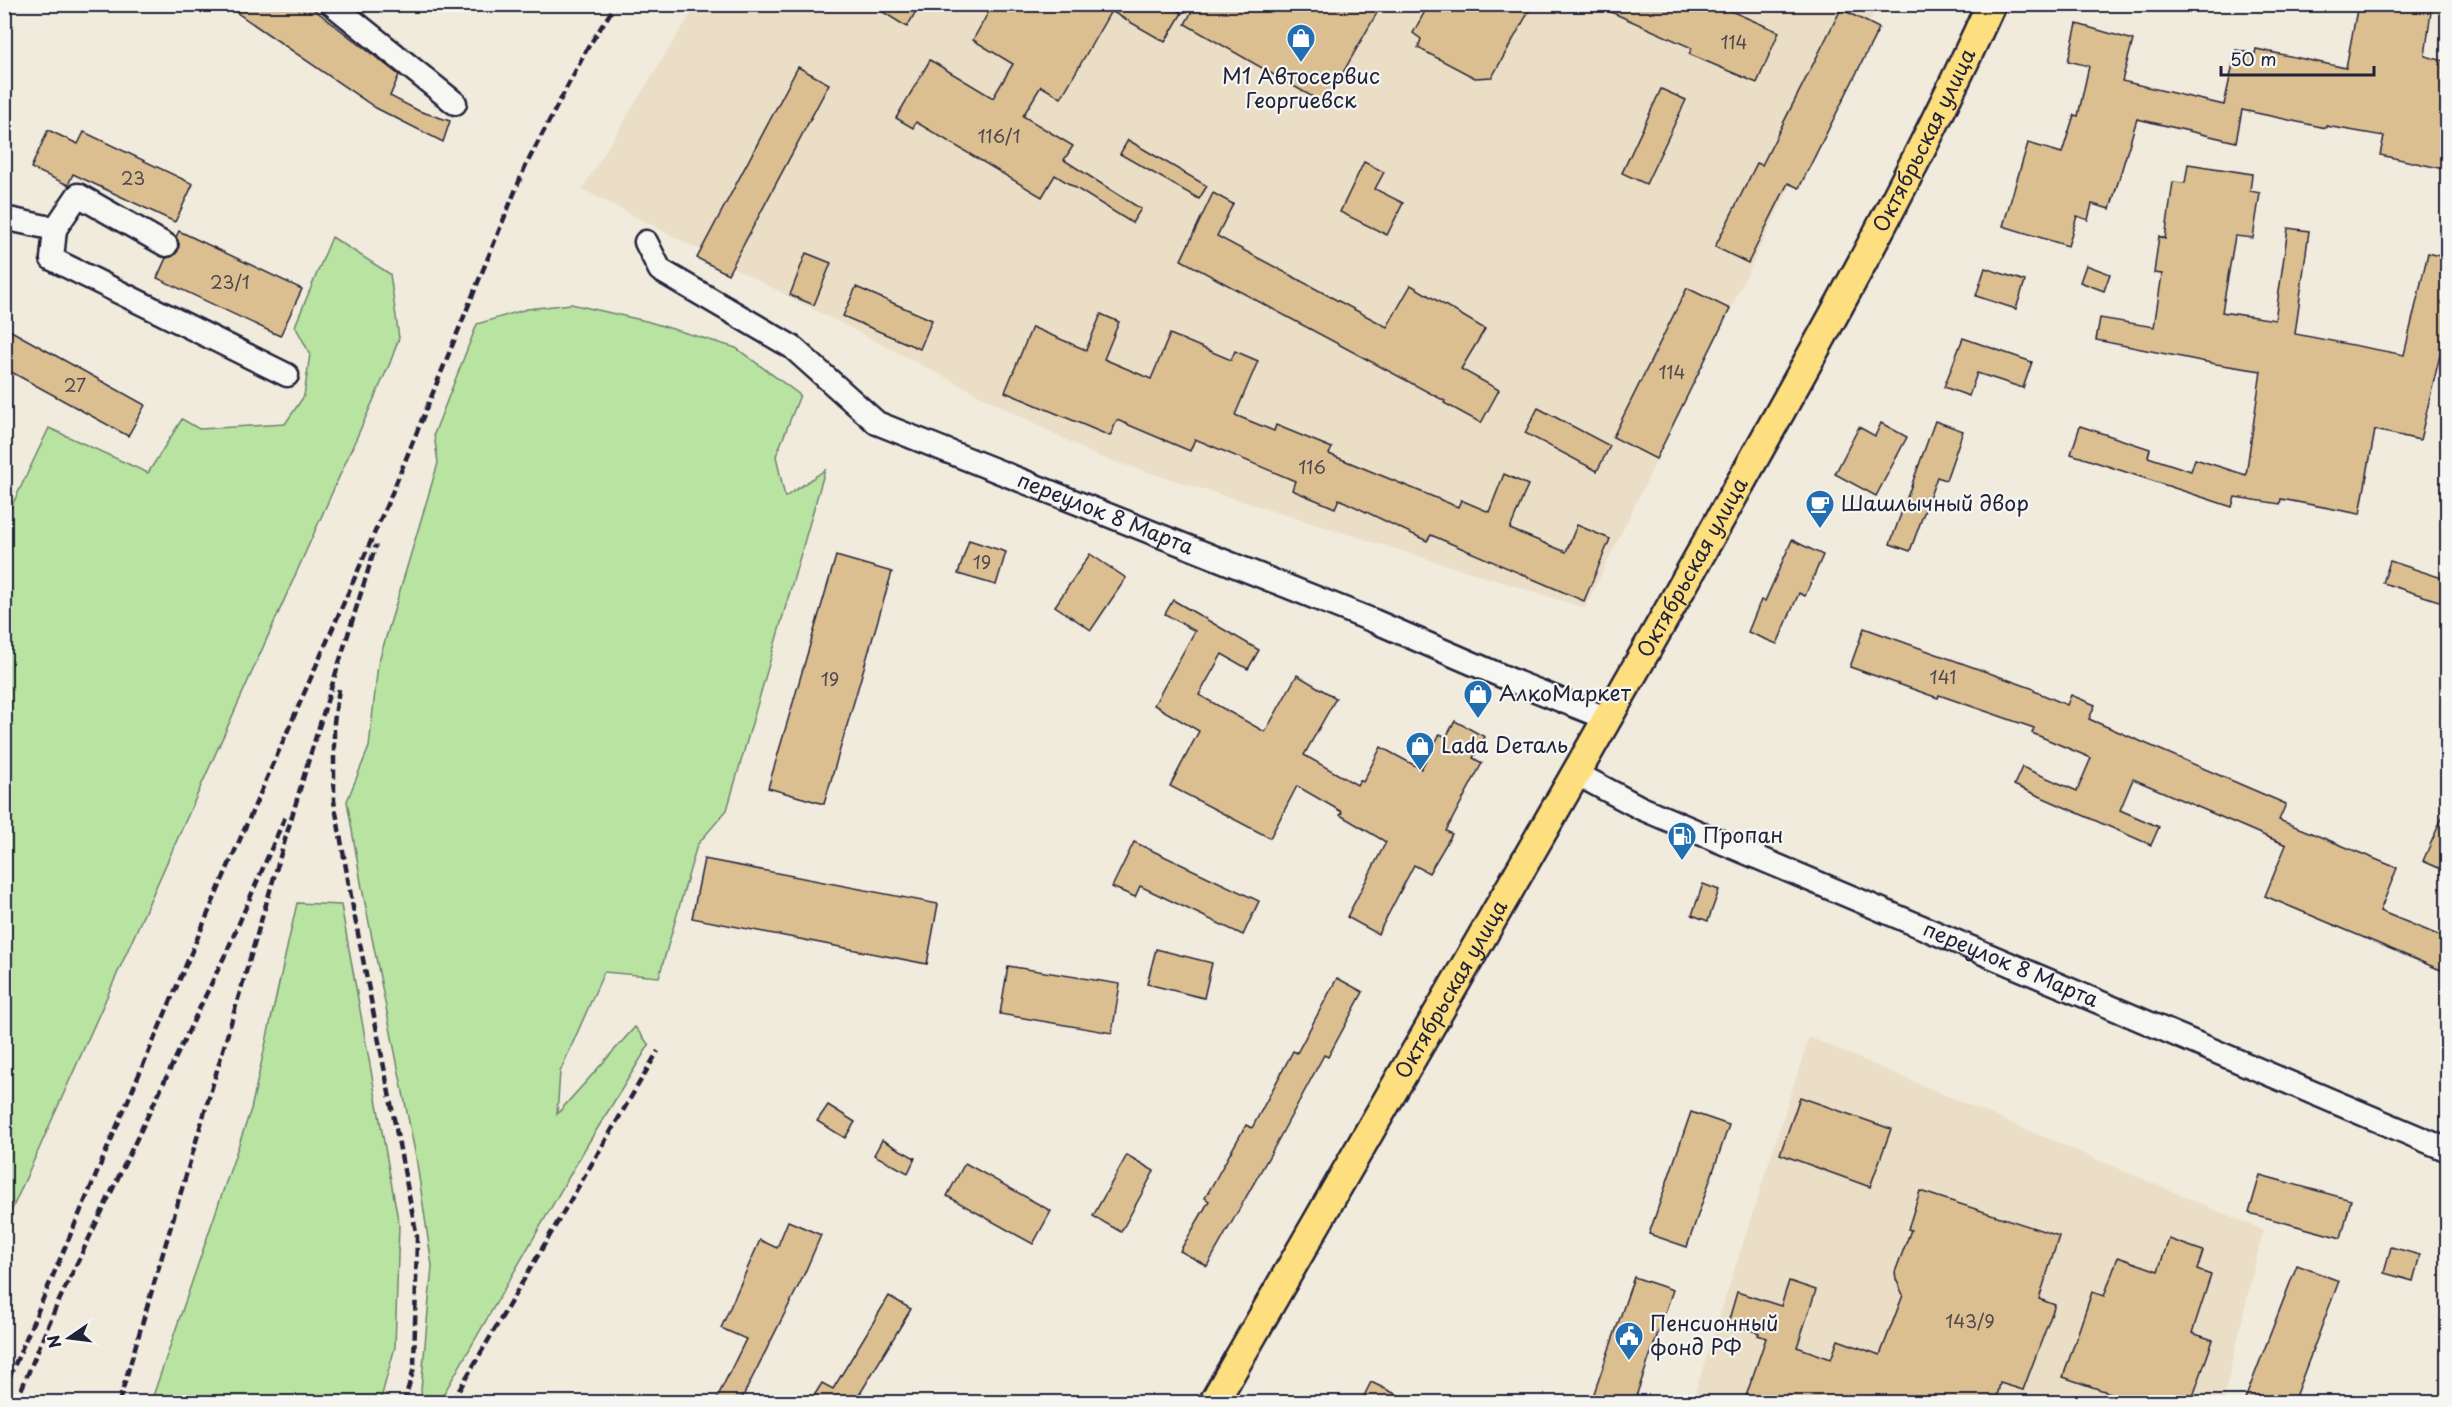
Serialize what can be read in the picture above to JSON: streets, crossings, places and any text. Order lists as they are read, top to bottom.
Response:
{
  "streets": {
    "main road": ["Октябрьская улица"],
    "street": ["переулок 8 Марта"]
  },
  "crossings": [
    ["Октябрьская улица", "переулок 8 Марта"]
  ],
  "places": {
    "shop": ["М1 Автосервис Георгиевск", "АлкоМаркет", "Lada Dеталь"],
    "cafe": ["Шашлычный двор"],
    "fuel station": ["Пропан"],
    "public building": ["Пенсионный фонд РФ"]
  },
  "house_numbers": [
    "114",
    "116/1",
    "23",
    "23/1",
    "114",
    "27",
    "116",
    "19",
    "141",
    "19",
    "143/9"
  ],
  "scale_bar": "50 m",
  "north": "left"
}
